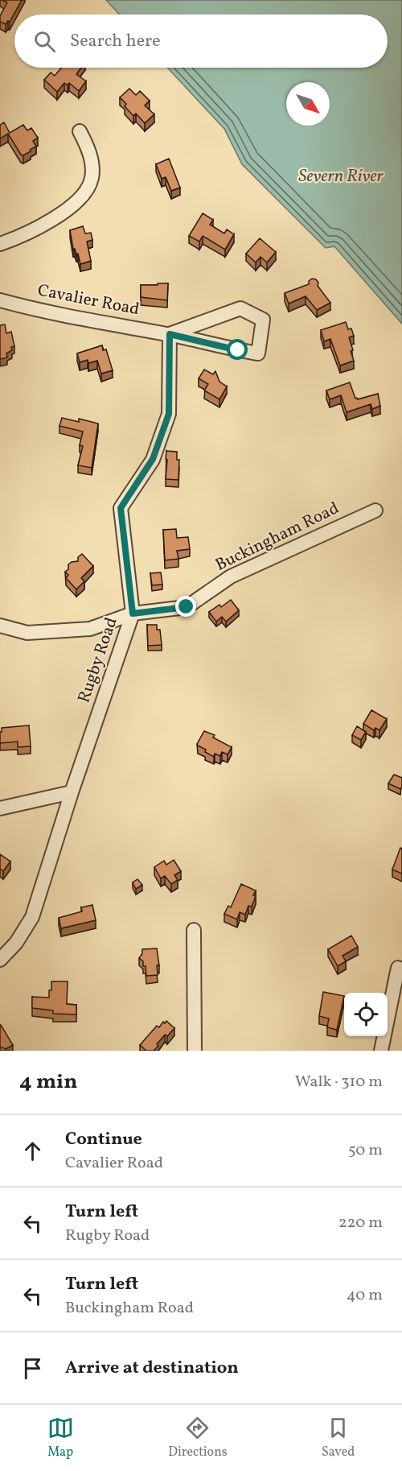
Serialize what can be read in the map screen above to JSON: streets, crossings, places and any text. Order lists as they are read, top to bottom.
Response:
{
  "streets": {
    "street": ["Cavalier Road", "Buckingham Road", "Rugby Road"]
  },
  "crossings": [
    ["Cavalier Road", "Rugby Road"],
    ["Buckingham Road", "Rugby Road"]
  ],
  "water": ["Severn River"],
  "north": "bottom right",
  "page": {
    "search": "Search here",
    "heading": ["4 min", "Walk · 310 m"],
    "list": [
      ["Continue", "Cavalier Road", "50 m"],
      ["Turn left", "Rugby Road", "220 m"],
      ["Turn left", "Buckingham Road", "40 m"],
      "Arrive at destination"
    ],
    "nav": ["Map", "Directions", "Saved"]
  }
}
